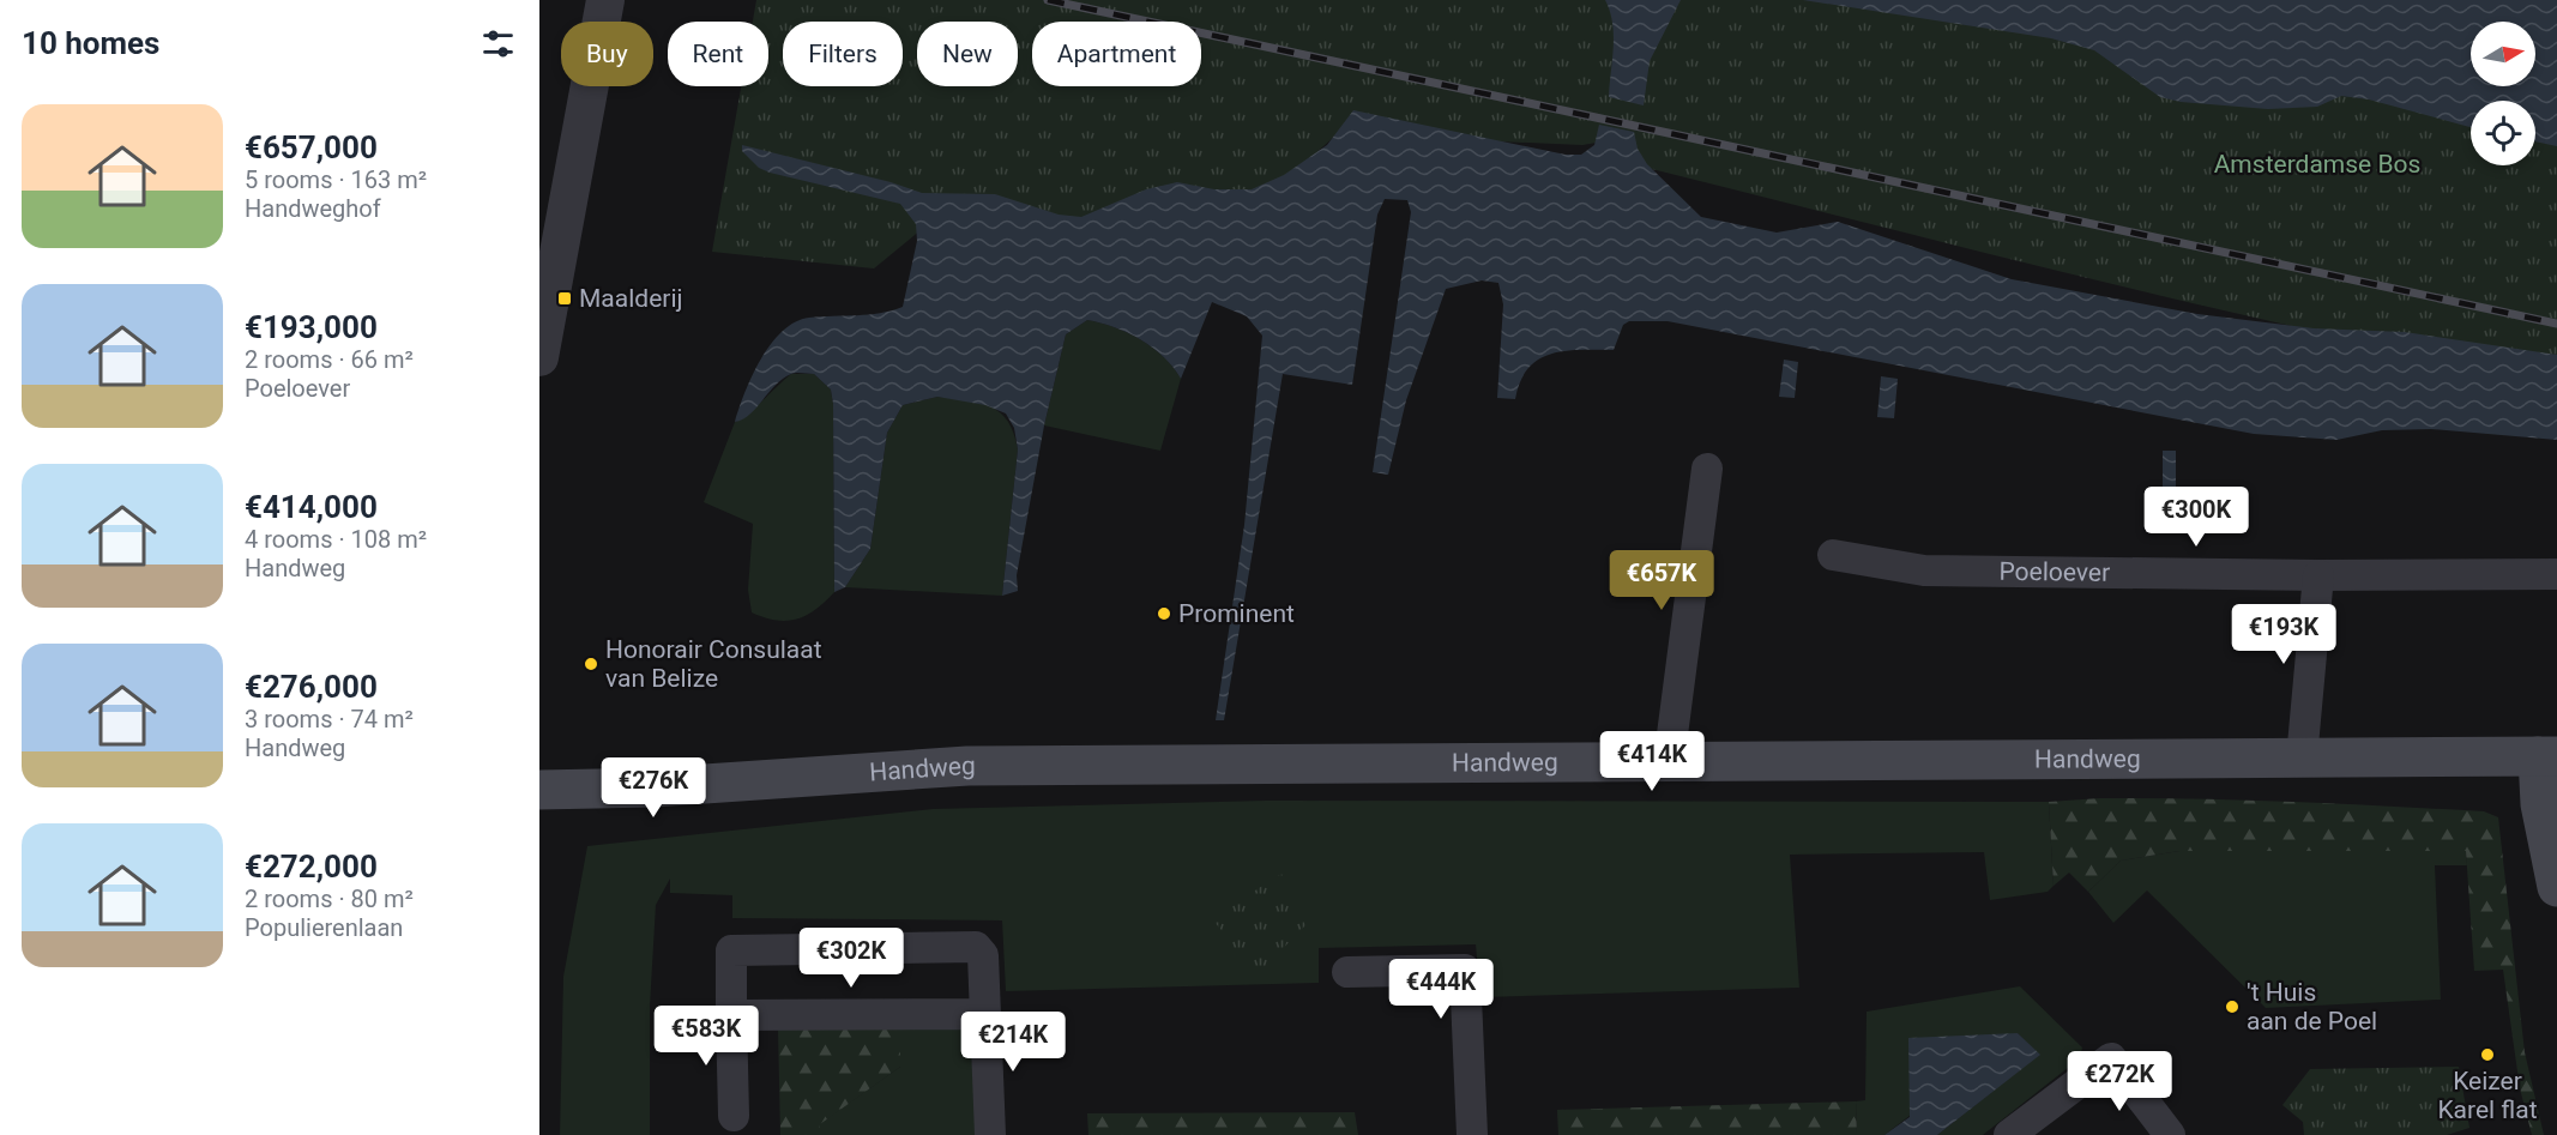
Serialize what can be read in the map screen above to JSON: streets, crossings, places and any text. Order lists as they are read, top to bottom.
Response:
{
  "streets": {
    "main road": ["Handweg"],
    "street": ["Poeloever"]
  },
  "parks": ["Amsterdamse Bos"],
  "places": {
    "transit": ["Maalderij"],
    "other": [
      "Prominent",
      "Honorair Consulaat van Belize",
      "'t Huis aan de Poel",
      "Keizer Karel flat"
    ]
  },
  "north": "right",
  "page": {
    "heading": "10 homes",
    "chip": [
      "Buy",
      "Rent",
      "Filters",
      "New",
      "Apartment"
    ],
    "list": [
      {
        "name": "€657,000",
        "note": "5 rooms · 163 m² · Handweghof"
      },
      {
        "name": "€193,000",
        "note": "2 rooms · 66 m² · Poeloever"
      },
      {
        "name": "€414,000",
        "note": "4 rooms · 108 m² · Handweg"
      },
      {
        "name": "€276,000",
        "note": "3 rooms · 74 m² · Handweg"
      },
      {
        "name": "€272,000",
        "note": "2 rooms · 80 m² · Populierenlaan"
      }
    ],
    "price": [
      "€300K",
      "€657K",
      "€193K",
      "€414K",
      "€276K",
      "€302K",
      "€444K",
      "€583K",
      "€214K",
      "€272K"
    ]
  }
}
